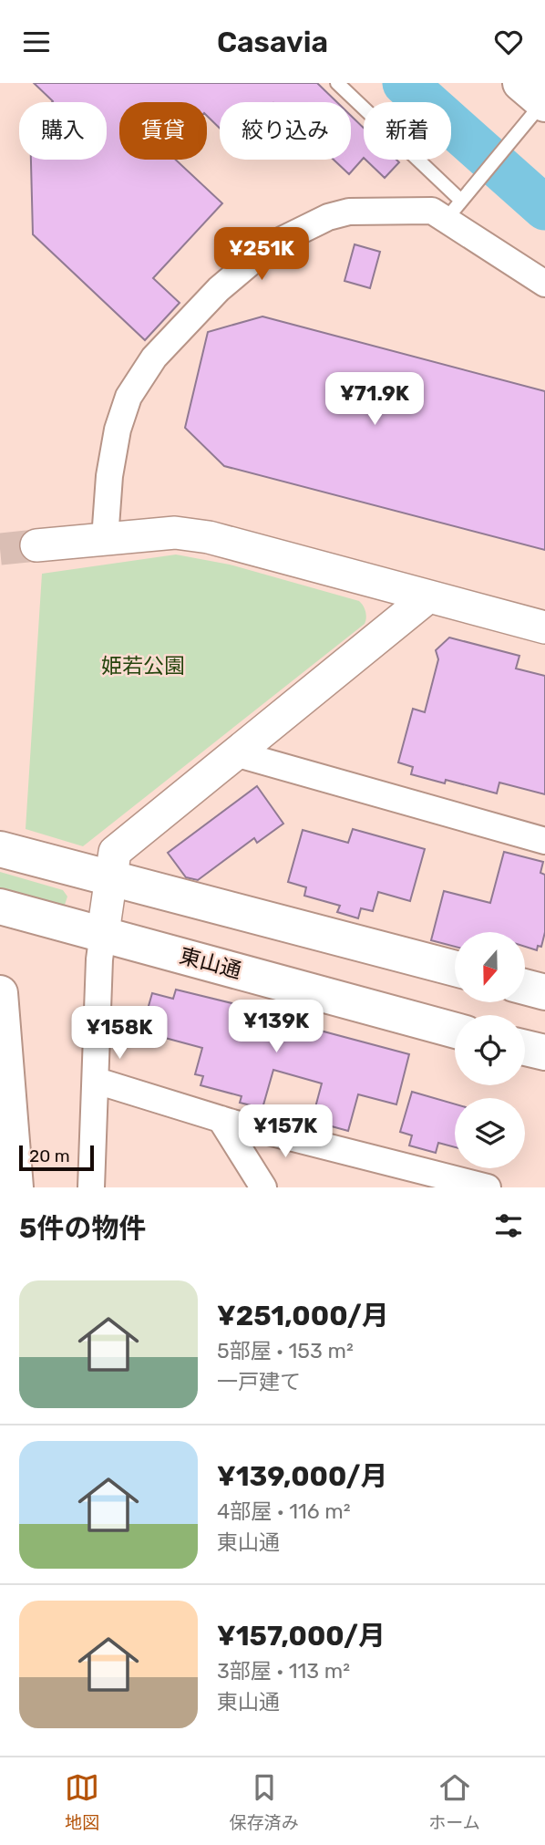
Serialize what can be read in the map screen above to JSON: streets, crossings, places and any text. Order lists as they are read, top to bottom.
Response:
{
  "streets": {
    "main road": ["東山通"]
  },
  "parks": ["姫若公園"],
  "scale_bar": "20 m",
  "north": "bottom",
  "page": {
    "header": "Casavia",
    "chip": [
      "購入",
      "賃貸",
      "絞り込み",
      "新着"
    ],
    "price": [
      "¥251K",
      "¥71.9K",
      "¥139K",
      "¥158K",
      "¥157K"
    ],
    "scale": "20 m",
    "heading": "5件の物件",
    "list": [
      {
        "name": "¥251,000/月",
        "note": "5部屋 · 153 m² · 一戸建て"
      },
      {
        "name": "¥139,000/月",
        "note": "4部屋 · 116 m² · 東山通"
      },
      {
        "name": "¥157,000/月",
        "note": "3部屋 · 113 m² · 東山通"
      }
    ],
    "tabs": ["地図", "保存済み", "ホーム"]
  }
}
